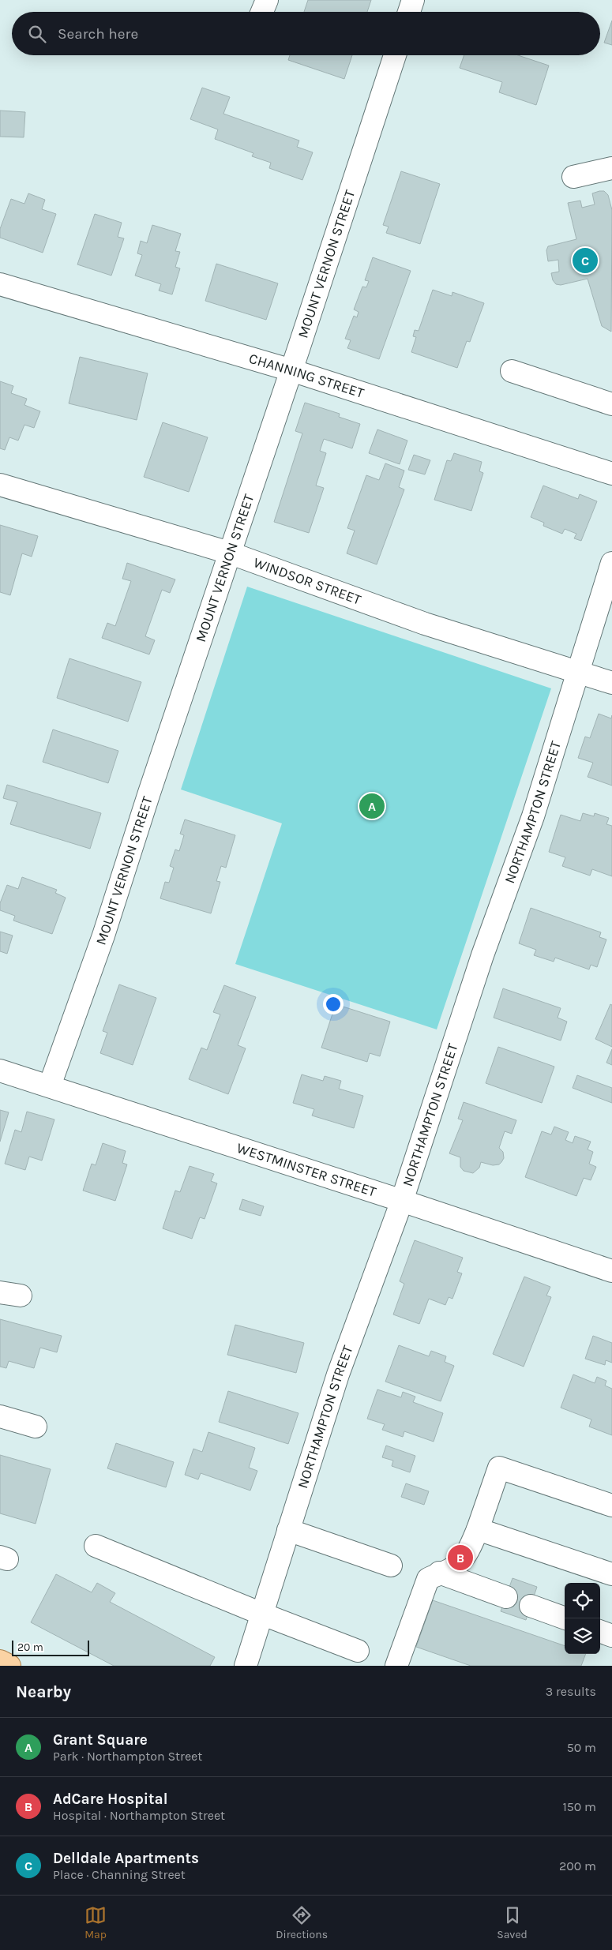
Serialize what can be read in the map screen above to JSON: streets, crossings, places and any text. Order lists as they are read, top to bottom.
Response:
{
  "streets": {
    "street": [
      "MOUNT VERNON STREET",
      "CHANNING STREET",
      "WINDSOR STREET",
      "NORTHAMPTON STREET",
      "WESTMINSTER STREET"
    ]
  },
  "crossings": [
    ["MOUNT VERNON STREET", "CHANNING STREET"],
    ["MOUNT VERNON STREET", "WINDSOR STREET"],
    ["MOUNT VERNON STREET", "WESTMINSTER STREET"],
    ["WINDSOR STREET", "NORTHAMPTON STREET"],
    ["NORTHAMPTON STREET", "WESTMINSTER STREET"]
  ],
  "scale_bar": "20 m",
  "page": {
    "search": "Search here",
    "pins": ["C", "A", "B"],
    "scale": "20 m",
    "heading": ["Nearby", "3 results"],
    "list": [
      {
        "mark": "A",
        "name": "Grant Square",
        "note": "Park · Northampton Street",
        "value": "50 m"
      },
      {
        "mark": "B",
        "name": "AdCare Hospital",
        "note": "Hospital · Northampton Street",
        "value": "150 m"
      },
      {
        "mark": "C",
        "name": "Delldale Apartments",
        "note": "Place · Channing Street",
        "value": "200 m"
      }
    ],
    "nav": ["Map", "Directions", "Saved"]
  }
}
